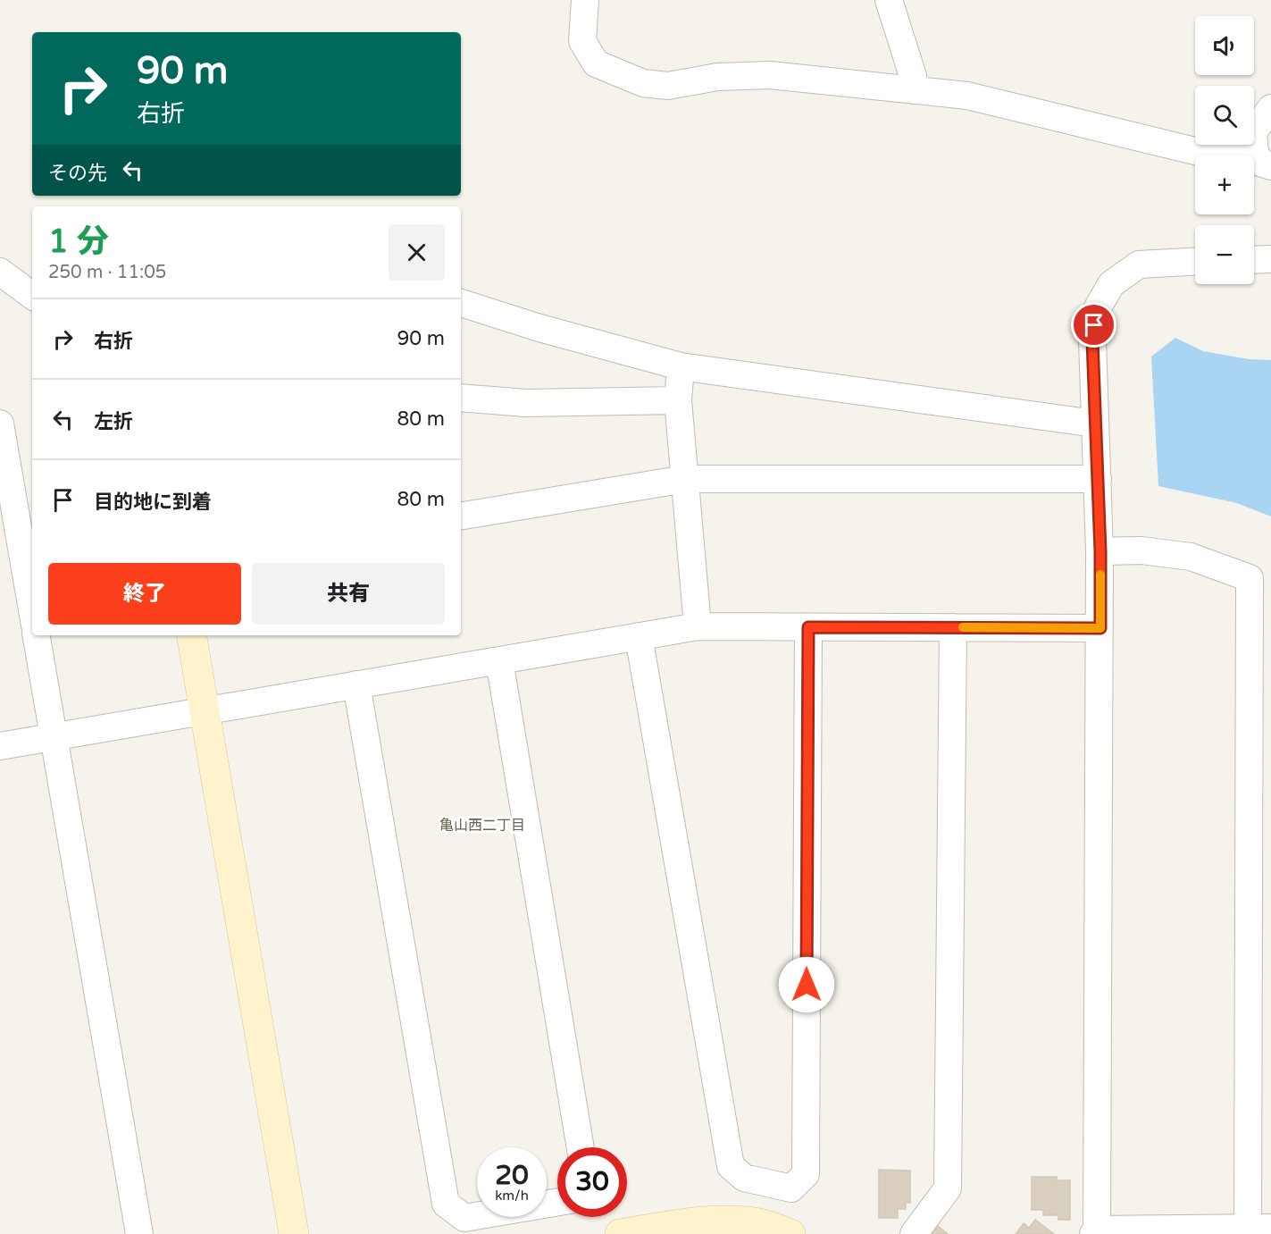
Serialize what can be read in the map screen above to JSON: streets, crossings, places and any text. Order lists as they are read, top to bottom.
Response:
{
  "districts": ["亀山西二丁目"],
  "page": {
    "map_buttons": ["+", "−"],
    "turn": ["90 m", "右折"],
    "then": "その先",
    "heading": ["1 分", "250 m · 11:05"],
    "list": [
      {
        "name": "右折",
        "value": "90 m"
      },
      {
        "name": "左折",
        "value": "80 m"
      },
      {
        "name": "目的地に到着",
        "value": "80 m"
      }
    ],
    "buttons": ["終了", "共有"],
    "speed": "20 km/h",
    "limit": "30"
  }
}
